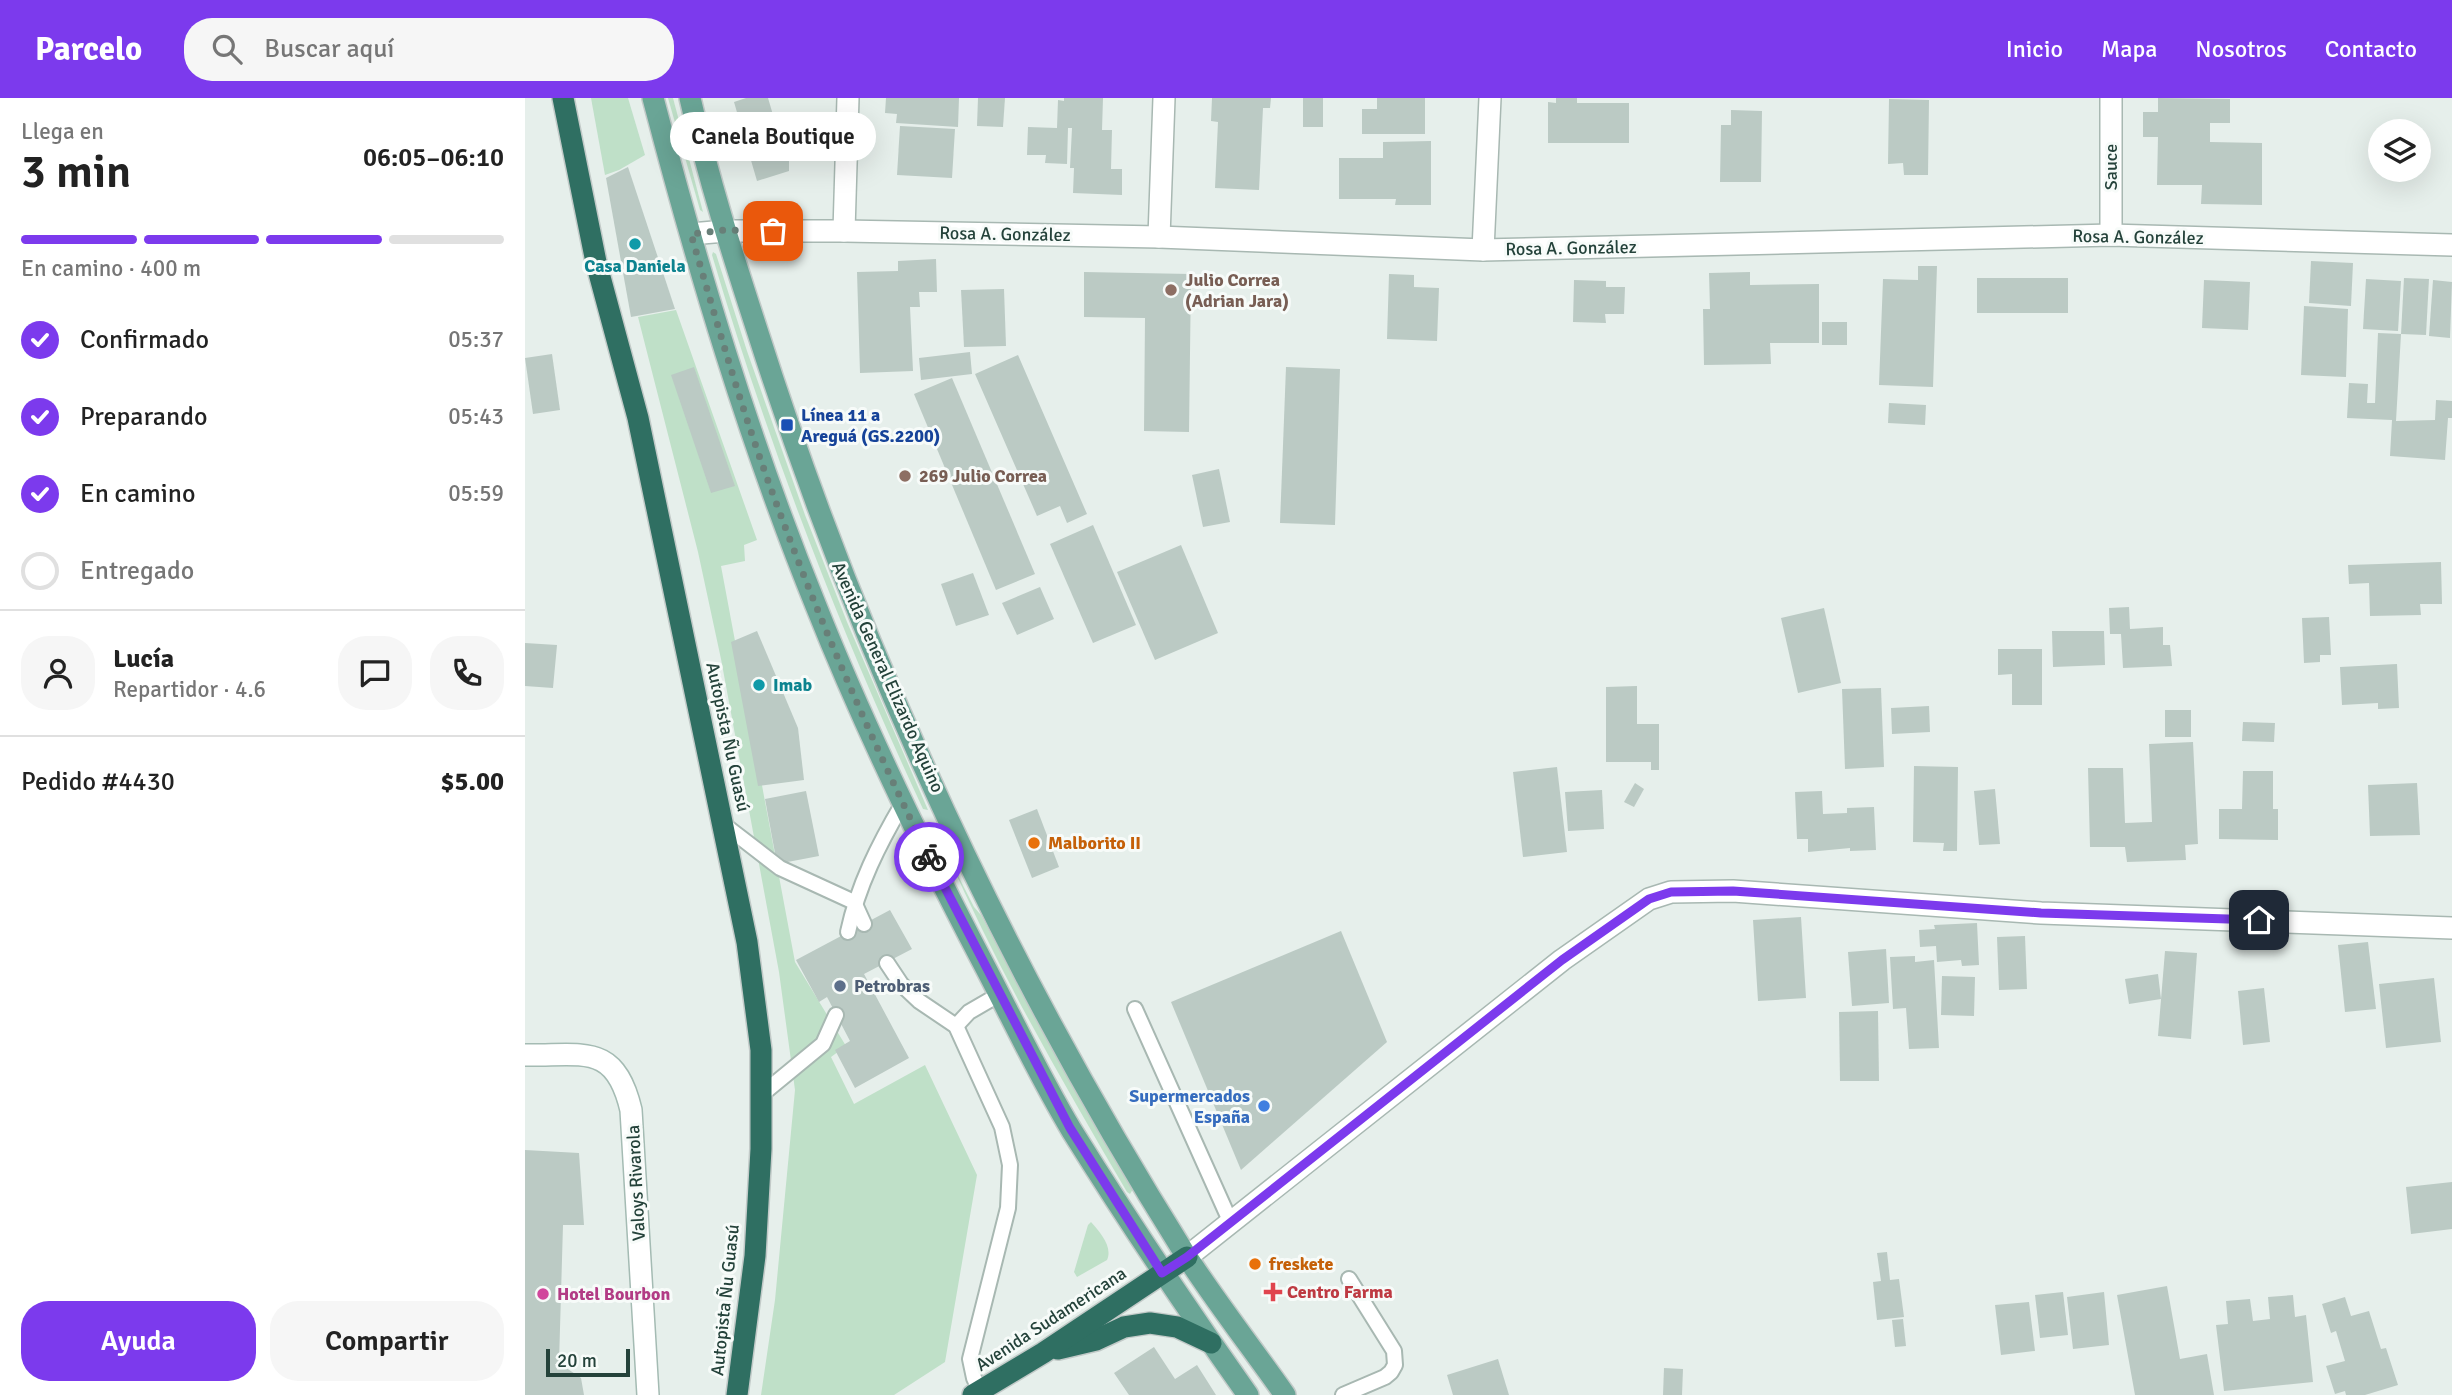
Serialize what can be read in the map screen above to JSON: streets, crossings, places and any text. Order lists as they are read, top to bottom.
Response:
{
  "streets": {
    "highway": ["Autopista Ñu Guasú", "Avenida Sudamericana"],
    "main road": ["Avenida General Elizardo Aquino"],
    "street": ["Sauce", "Rosa A. González", "Valoys Rivarola"]
  },
  "crossings": [
    ["Sauce", "Rosa A. González"],
    ["Rosa A. González", "Avenida General Elizardo Aquino"],
    ["Avenida General Elizardo Aquino", "Avenida Sudamericana"]
  ],
  "places": {
    "other": [
      "Canela Boutique",
      "Casa Daniela",
      "Julio Correa (Adrian Jara)",
      "269 Julio Correa",
      "Imab",
      "Malborito II",
      "Petrobras",
      "Supermercados España",
      "freskete",
      "Hotel Bourbon"
    ],
    "transit": ["Línea 11 a Areguá (GS.2200)"],
    "health": ["Centro Farma"]
  },
  "scale_bar": "20 m",
  "page": {
    "header": "Parcelo",
    "search": "Buscar aquí",
    "nav": [
      "Inicio",
      "Mapa",
      "Nosotros",
      "Contacto"
    ],
    "heading": ["3 min", "Llega en", "06:05–06:10"],
    "panel": [
      "Lucía",
      "Repartidor · 4.6",
      "Pedido #4430",
      "$5.00"
    ],
    "bubble": "Canela Boutique",
    "bar": "En camino · 400 m",
    "list": [
      ["Confirmado", "05:37"],
      ["Preparando", "05:43"],
      ["En camino", "05:59"],
      "Entregado"
    ],
    "buttons": ["Ayuda", "Compartir"],
    "scale": "20 m"
  }
}
